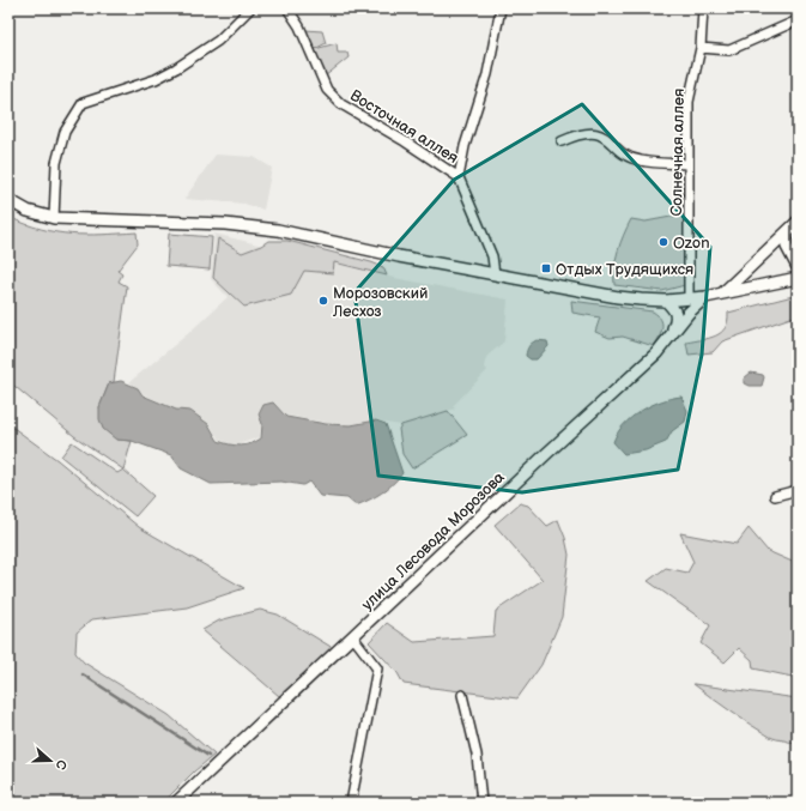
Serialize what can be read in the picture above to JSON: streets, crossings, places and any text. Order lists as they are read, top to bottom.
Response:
{
  "streets": {
    "main road": ["улица Лесовода Морозова"],
    "street": ["Восточная аллея", "Солнечная аллея"]
  },
  "places": {
    "other": ["Ozon", "Морозовский Лесхоз"],
    "transit": ["Отдых Трудящихся"]
  },
  "north": "right"
}
